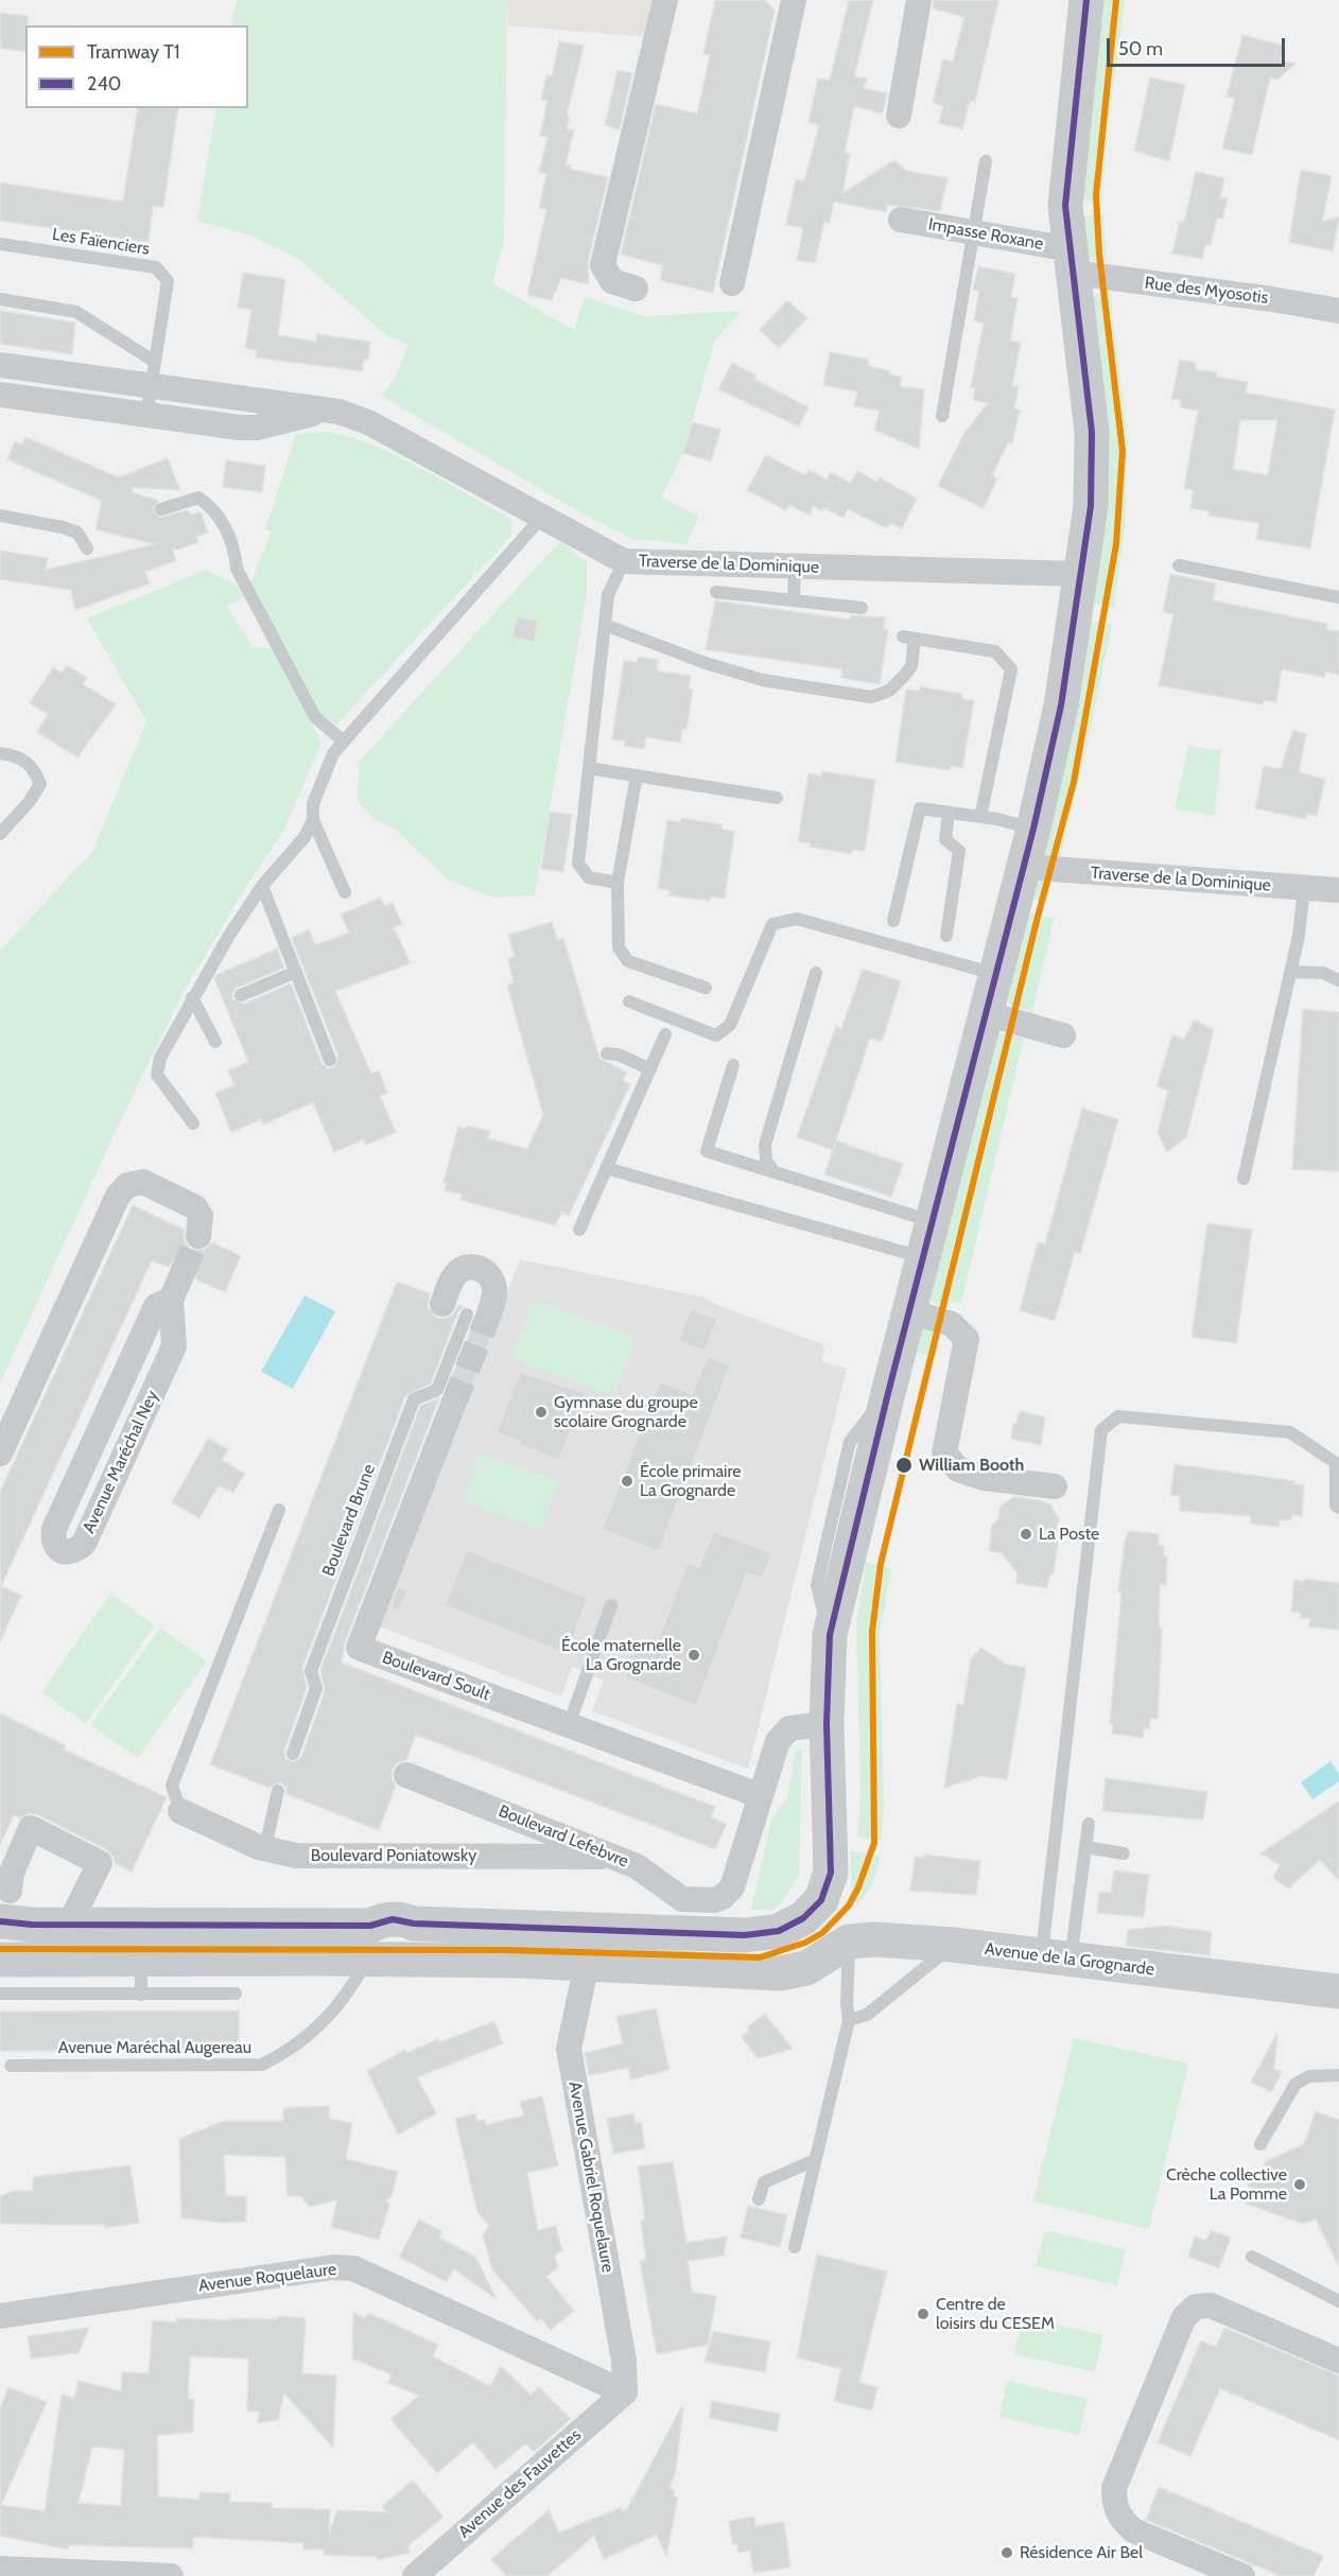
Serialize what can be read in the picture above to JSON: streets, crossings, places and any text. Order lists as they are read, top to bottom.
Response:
{
  "streets": {
    "street": [
      "Impasse Roxane",
      "Rue des Myosotis",
      "Traverse de la Dominique",
      "Avenue Maréchal Ney",
      "Boulevard Soult",
      "Boulevard Lefebvre",
      "Boulevard Poniatowsky",
      "Avenue de la Grognarde",
      "Avenue Gabriel Roquelaure",
      "Avenue Roquelaure",
      "Avenue des Fauvettes"
    ],
    "lane": ["Les Faïenciers", "Boulevard Brune", "Avenue Maréchal Augereau"]
  },
  "crossings": [
    ["Impasse Roxane", "Rue des Myosotis"],
    ["Les Faïenciers", "Traverse de la Dominique"],
    ["Boulevard Soult", "Boulevard Lefebvre"],
    ["Boulevard Lefebvre", "Boulevard Poniatowsky"],
    ["Avenue Gabriel Roquelaure", "Avenue Roquelaure"],
    ["Avenue Gabriel Roquelaure", "Avenue des Fauvettes"],
    ["Avenue Roquelaure", "Avenue des Fauvettes"]
  ],
  "places": [
    "Gymnase du groupe scolaire Grognarde",
    "William Booth",
    "École primaire La Grognarde",
    "La Poste",
    "École maternelle La Grognarde",
    "Crèche collective La Pomme",
    "Centre de loisirs du CESEM",
    "Résidence Air Bel"
  ],
  "lines": ["tram line T1", "transit line 240"],
  "legend": ["Tramway T1", "240"],
  "scale_bar": "50 m"
}
